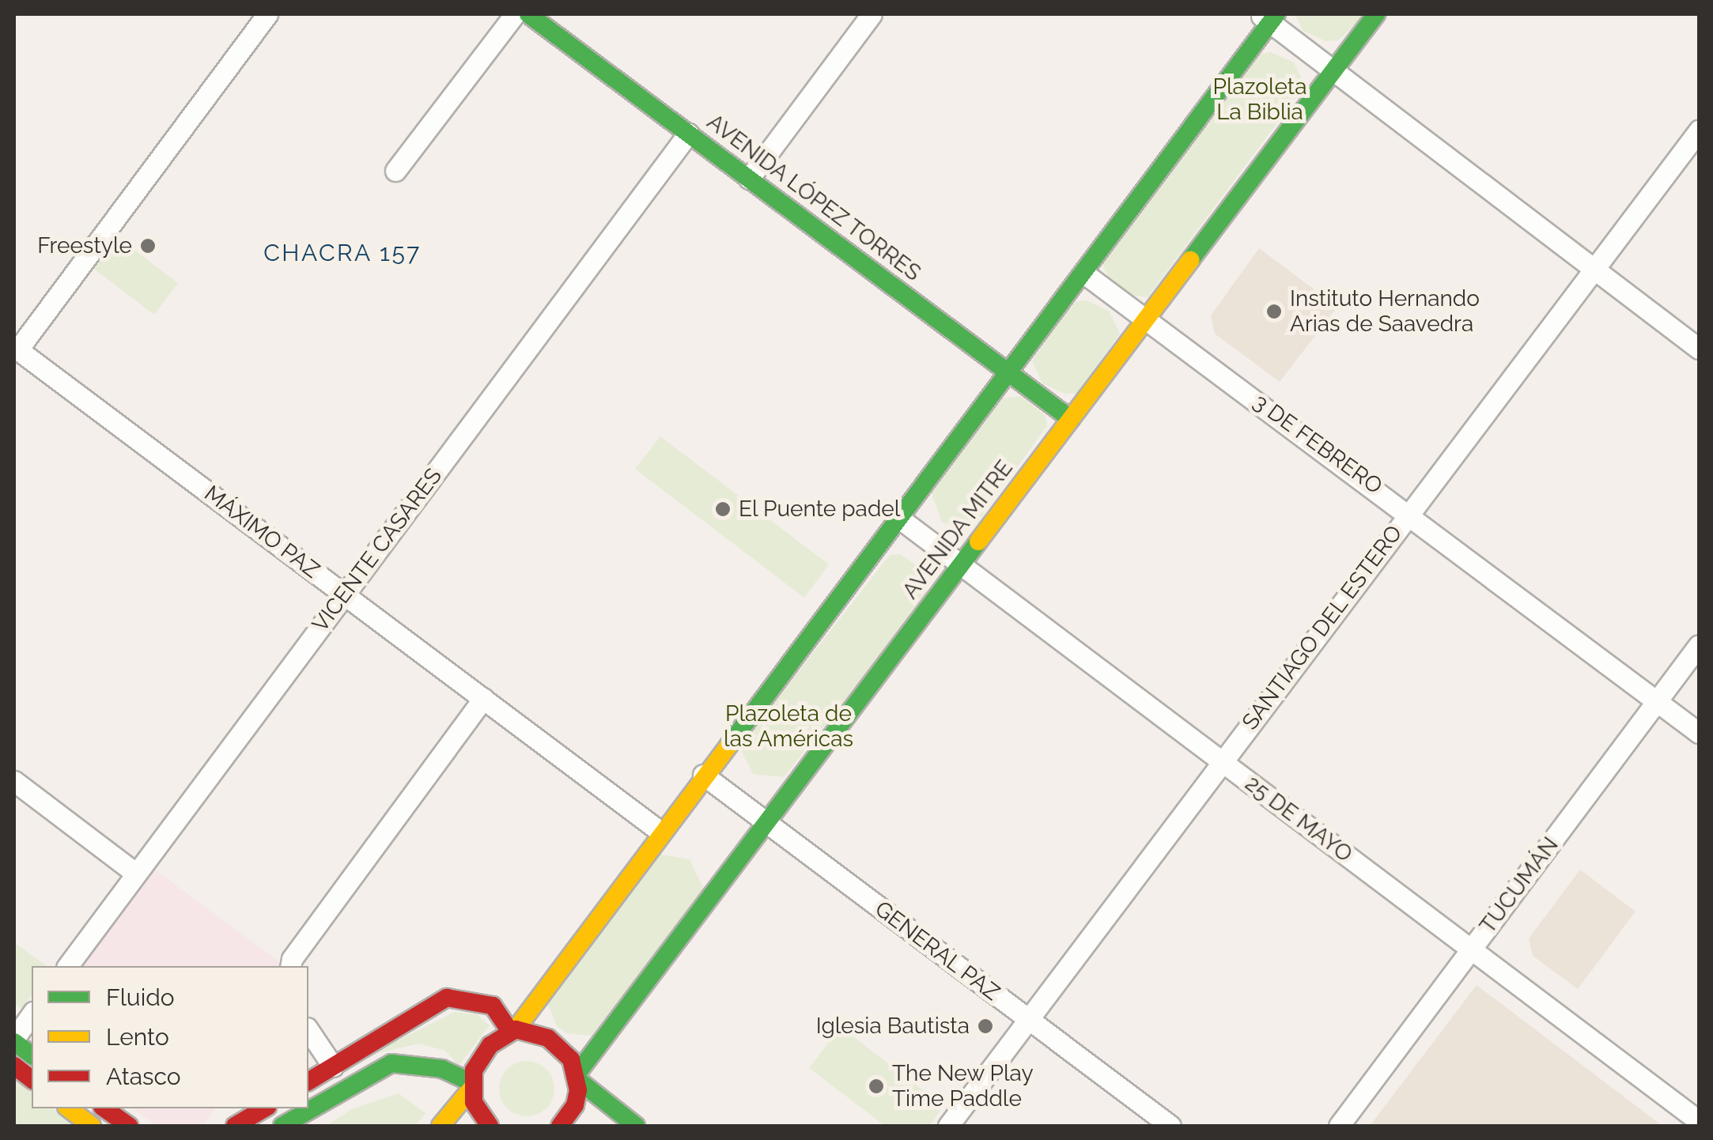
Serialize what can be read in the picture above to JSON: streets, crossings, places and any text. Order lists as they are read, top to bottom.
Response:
{
  "streets": {
    "main road": ["AVENIDA LÓPEZ TORRES", "AVENIDA MITRE"],
    "street": [
      "3 DE FEBRERO",
      "MÁXIMO PAZ",
      "VICENTE CASARES",
      "SANTIAGO DEL ESTERO",
      "25 DE MAYO",
      "TUCUMÁN",
      "GENERAL PAZ"
    ]
  },
  "crossings": [
    ["AVENIDA LÓPEZ TORRES", "AVENIDA MITRE"],
    ["AVENIDA LÓPEZ TORRES", "VICENTE CASARES"],
    ["3 DE FEBRERO", "AVENIDA MITRE"],
    ["3 DE FEBRERO", "SANTIAGO DEL ESTERO"],
    ["3 DE FEBRERO", "TUCUMÁN"],
    ["AVENIDA MITRE", "25 DE MAYO"],
    ["AVENIDA MITRE", "GENERAL PAZ"],
    ["MÁXIMO PAZ", "VICENTE CASARES"],
    ["SANTIAGO DEL ESTERO", "25 DE MAYO"],
    ["SANTIAGO DEL ESTERO", "GENERAL PAZ"],
    ["25 DE MAYO", "TUCUMÁN"]
  ],
  "districts": ["CHACRA 157"],
  "parks": ["Plazoleta La Biblia", "Plazoleta de las Américas"],
  "places": [
    "Freestyle",
    "Instituto Hernando Arias de Saavedra",
    "El Puente padel",
    "Iglesia Bautista",
    "The New Play Time Paddle"
  ],
  "legend": ["Fluido", "Lento", "Atasco"]
}
